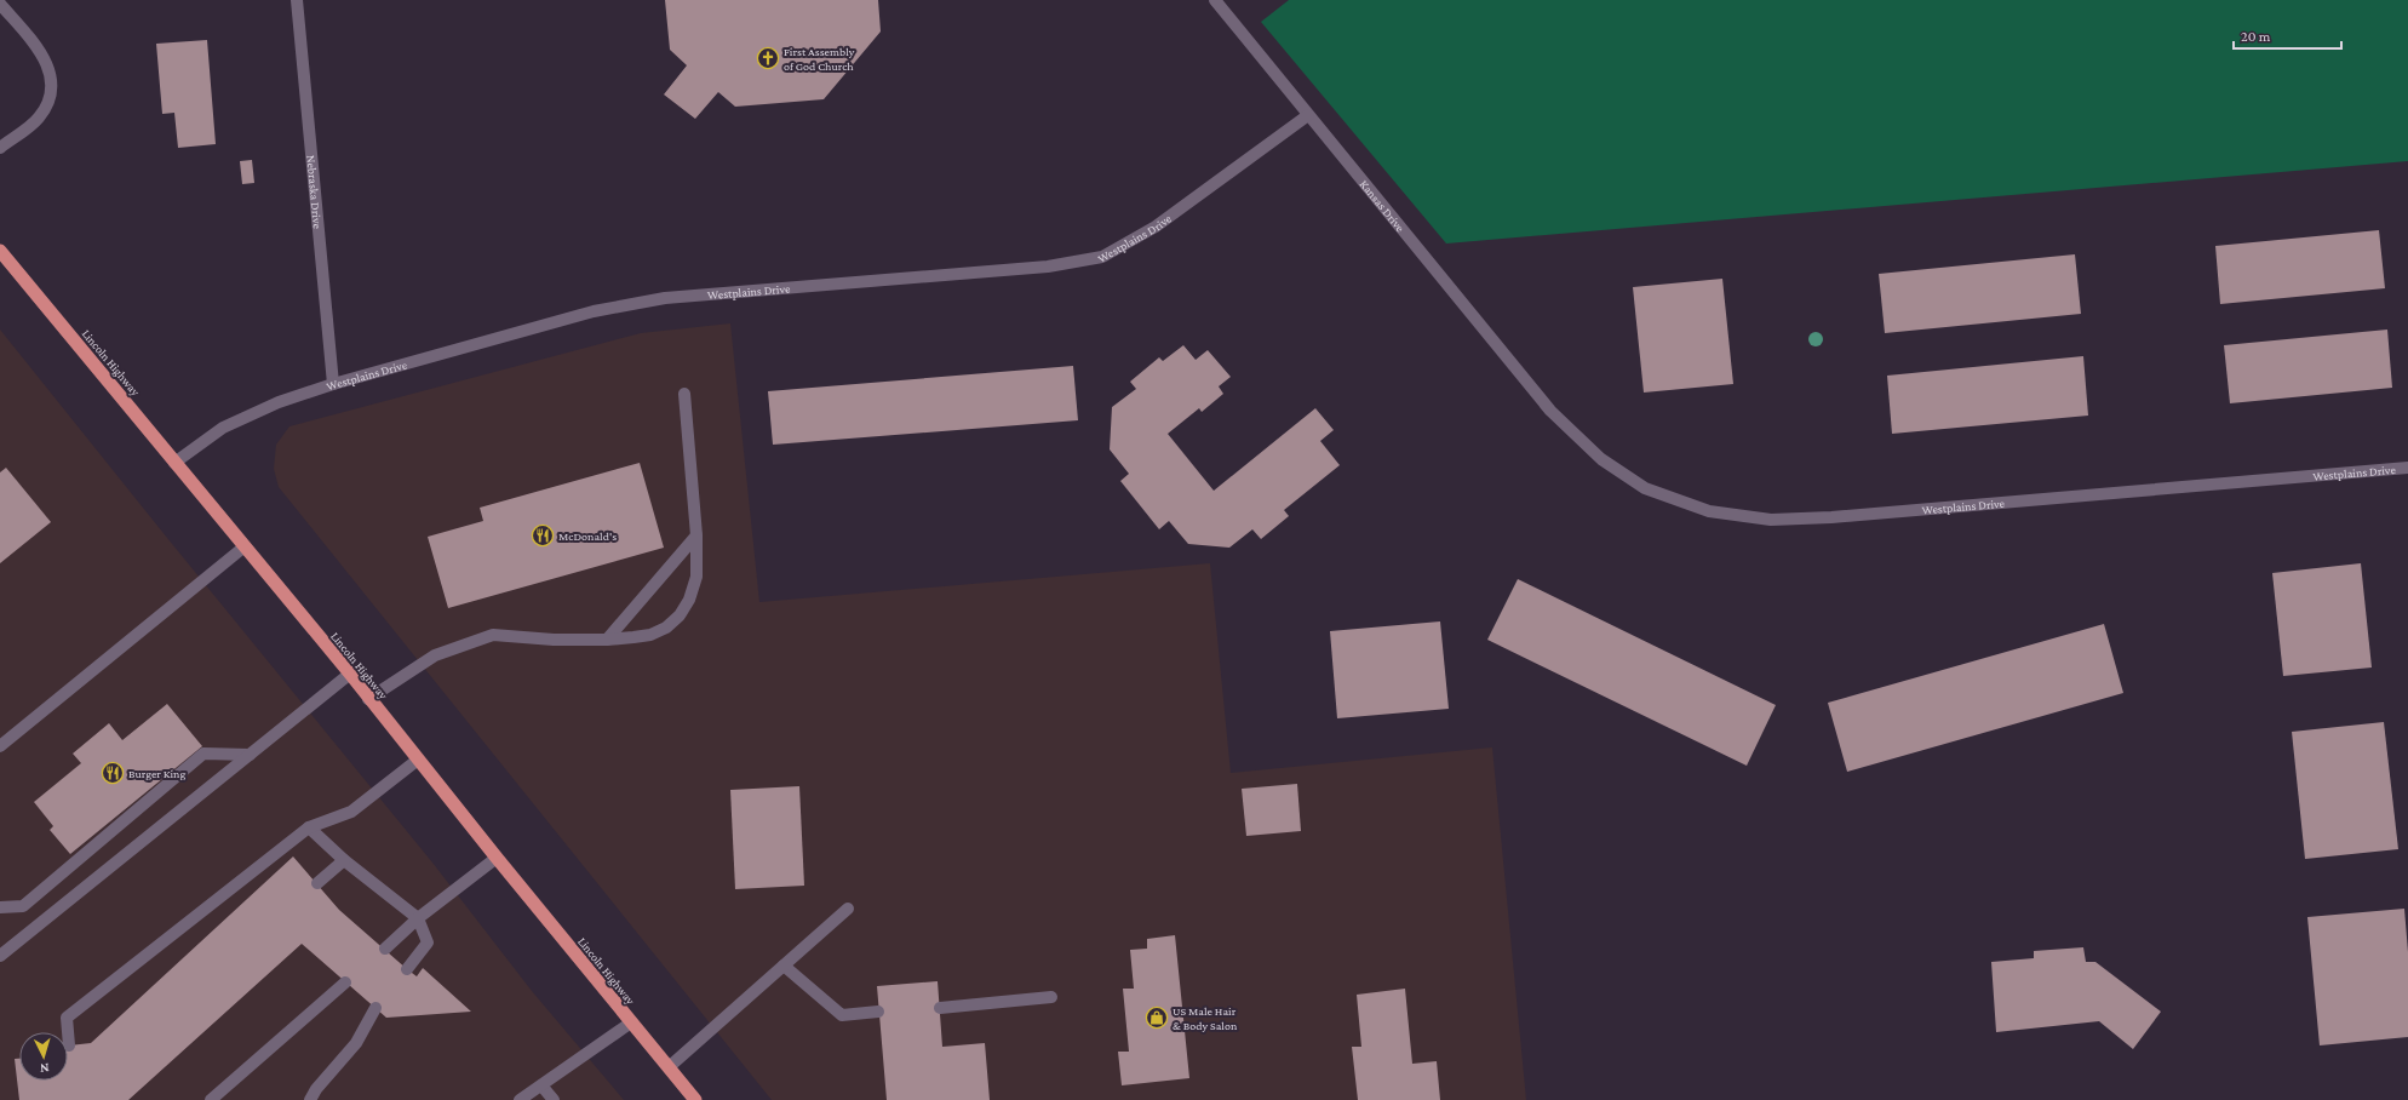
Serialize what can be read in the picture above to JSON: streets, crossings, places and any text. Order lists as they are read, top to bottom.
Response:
{
  "streets": {
    "highway": ["Lincoln Highway"],
    "street": ["Nebraska Drive", "Kansas Drive", "Westplains Drive"]
  },
  "crossings": [
    ["Nebraska Drive", "Westplains Drive"],
    ["Kansas Drive", "Westplains Drive"],
    ["Westplains Drive", "Lincoln Highway"]
  ],
  "places": {
    "church": ["First Assembly of God Church"],
    "restaurant": ["McDonald's", "Burger King"],
    "shop": ["US Male Hair & Body Salon"]
  },
  "scale_bar": "20 m",
  "north": "bottom"
}
